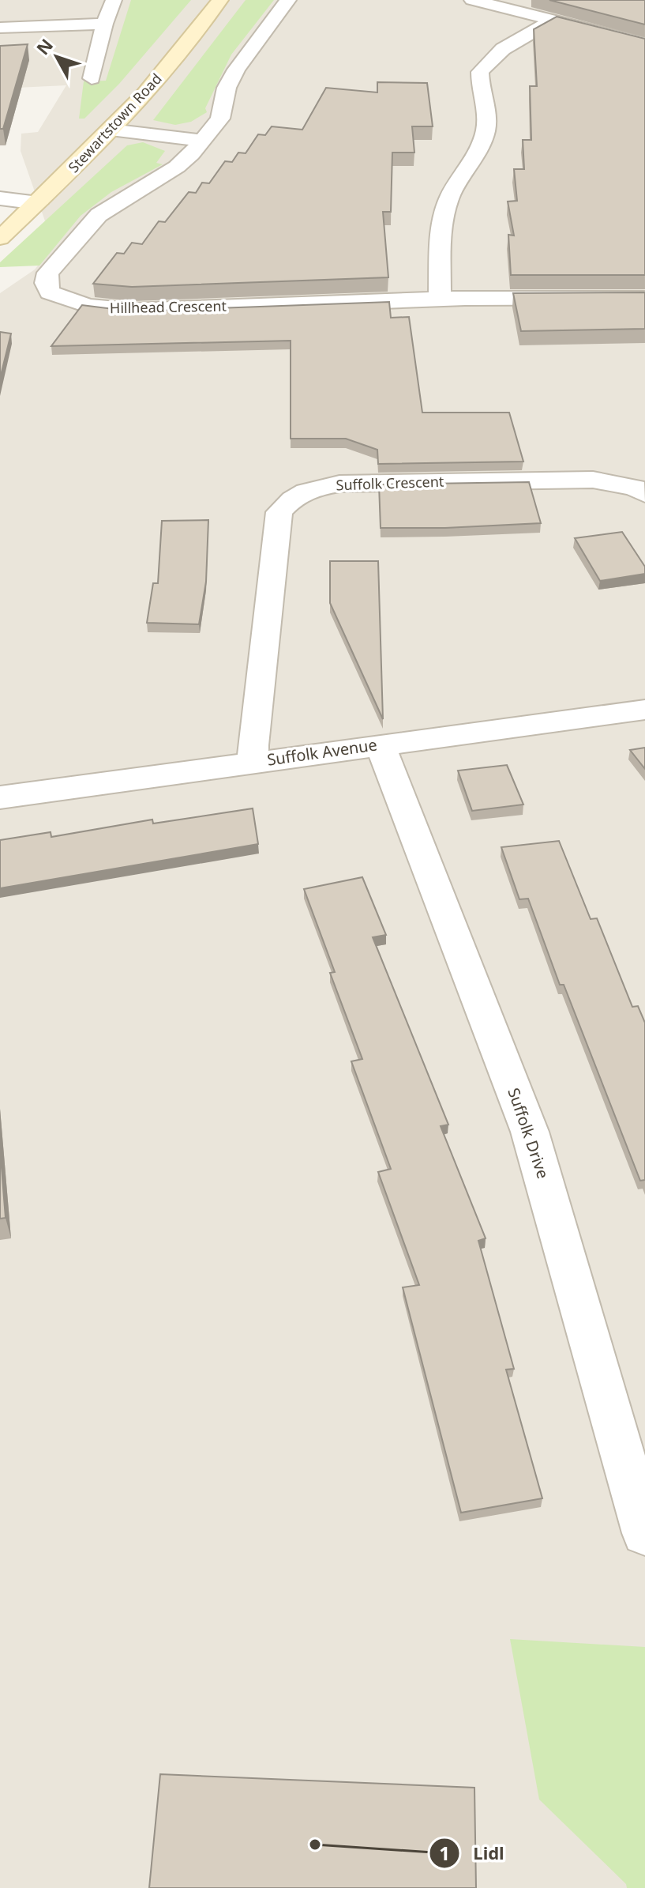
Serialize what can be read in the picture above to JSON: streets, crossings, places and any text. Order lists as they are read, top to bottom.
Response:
{
  "streets": {
    "main road": ["Stewartstown Road"],
    "street": [
      "Hillhead Crescent",
      "Suffolk Crescent",
      "Suffolk Avenue",
      "Suffolk Drive"
    ]
  },
  "crossings": [
    ["Suffolk Crescent", "Suffolk Avenue"],
    ["Suffolk Avenue", "Suffolk Drive"]
  ],
  "places": ["Lidl"],
  "north": "top left"
}
